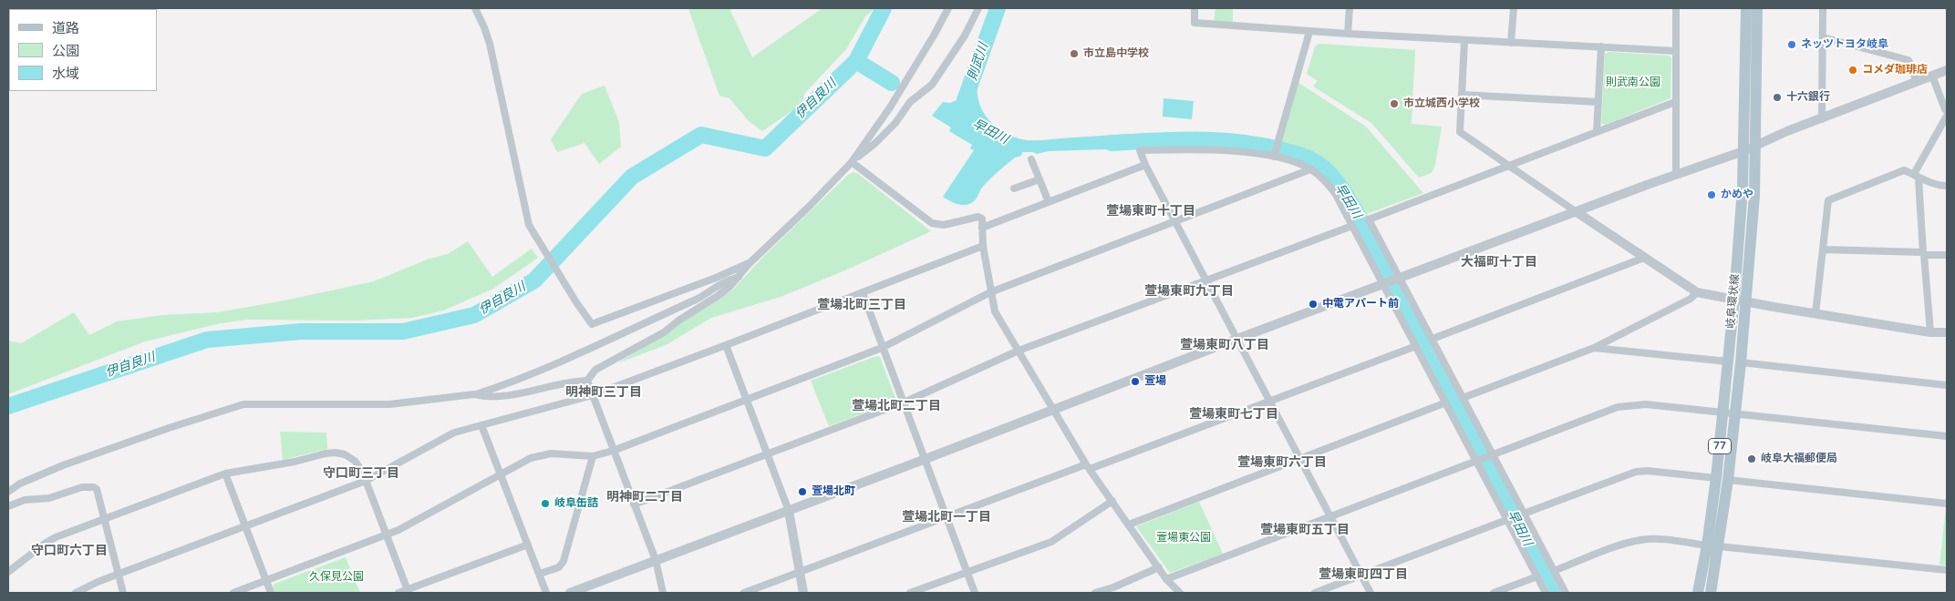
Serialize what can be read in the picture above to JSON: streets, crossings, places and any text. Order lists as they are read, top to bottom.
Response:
{
  "streets": {
    "main road": ["岐阜環状線", "77"]
  },
  "districts": [
    "萱場東町十丁目",
    "大福町十丁目",
    "萱場東町九丁目",
    "萱場北町三丁目",
    "萱場東町八丁目",
    "明神町三丁目",
    "萱場北町二丁目",
    "萱場東町七丁目",
    "萱場東町六丁目",
    "守口町三丁目",
    "明神町二丁目",
    "萱場北町一丁目",
    "萱場東町五丁目",
    "守口町六丁目",
    "萱場東町四丁目"
  ],
  "water": ["則武川", "伊自良川", "早田川"],
  "parks": ["則武南公園", "萱場東公園", "久保見公園"],
  "places": [
    "ネッツトヨタ岐阜",
    "市立島中学校",
    "コメダ珈琲店",
    "十六銀行",
    "市立城西小学校",
    "かめや",
    "中電アパート前",
    "萱場",
    "岐阜大福郵便局",
    "萱場北町",
    "岐阜缶詰"
  ],
  "legend": ["道路", "公園", "水域"]
}
